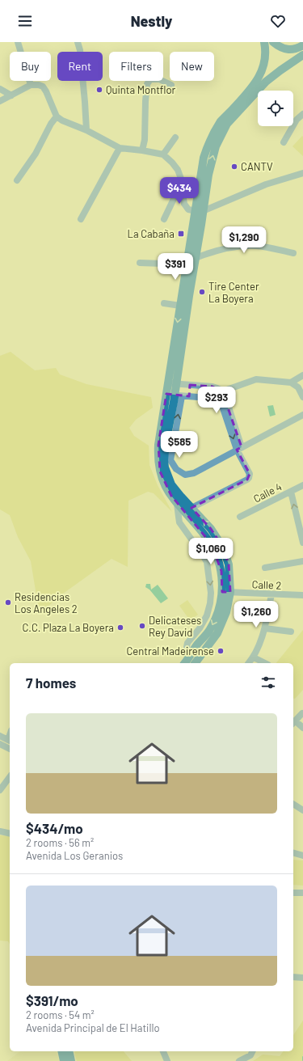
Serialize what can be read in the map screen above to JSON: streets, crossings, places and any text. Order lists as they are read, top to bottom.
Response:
{
  "streets": {
    "street": ["Calle 4", "Calle 2"]
  },
  "places": {
    "other": [
      "Quinta Montflor",
      "CANTV",
      "Tire Center La Boyera",
      "Residencias Los Angeles 2",
      "Delicateses Rey David",
      "C.C. Plaza La Boyera",
      "Central Madeirense"
    ],
    "transit": ["La Cabaña"]
  },
  "page": {
    "header": "Nestly",
    "chip": [
      "Buy",
      "Rent",
      "Filters",
      "New"
    ],
    "price": [
      "$434",
      "$1,290",
      "$391",
      "$293",
      "$585",
      "$1,060",
      "$1,260"
    ],
    "heading": "7 homes",
    "list": [
      {
        "name": "$434/mo",
        "note": "2 rooms · 56 m² · Avenida Los Geranios"
      },
      {
        "name": "$391/mo",
        "note": "2 rooms · 54 m² · Avenida Principal de El Hatillo"
      }
    ]
  }
}
